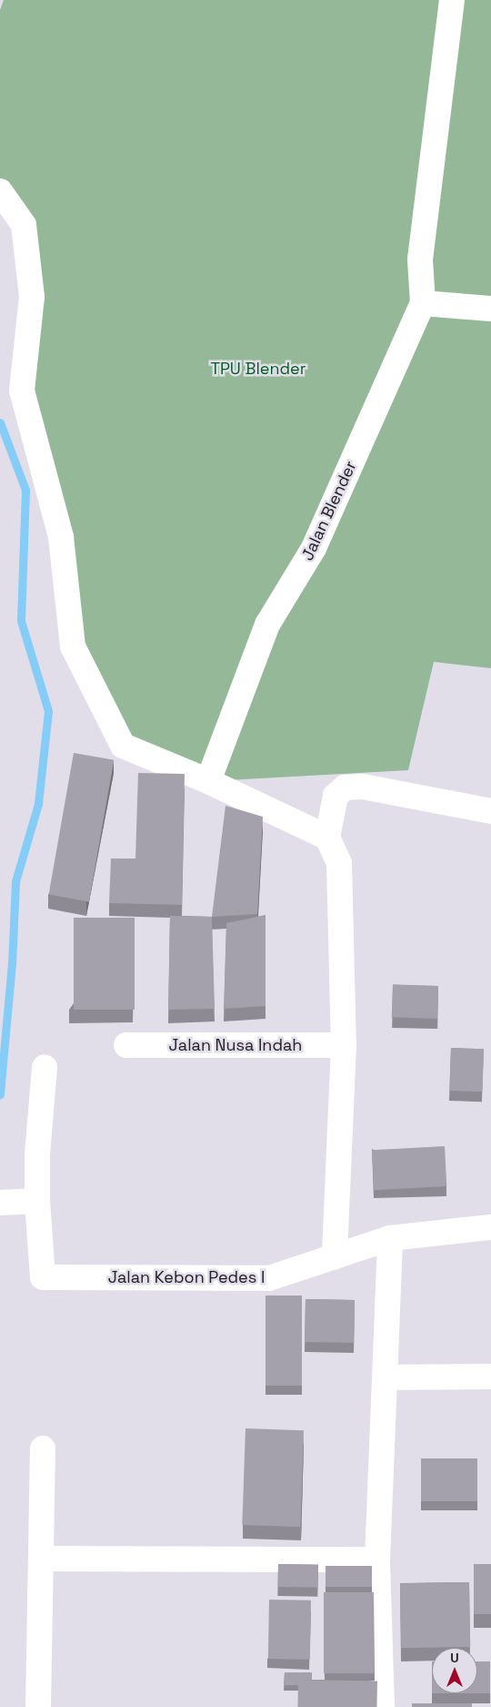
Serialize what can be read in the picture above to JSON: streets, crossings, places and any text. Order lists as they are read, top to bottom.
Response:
{
  "streets": {
    "street": ["Jalan Blender", "Jalan Nusa Indah", "Jalan Kebon Pedes I"]
  },
  "parks": ["TPU Blender"],
  "north": "top"
}
